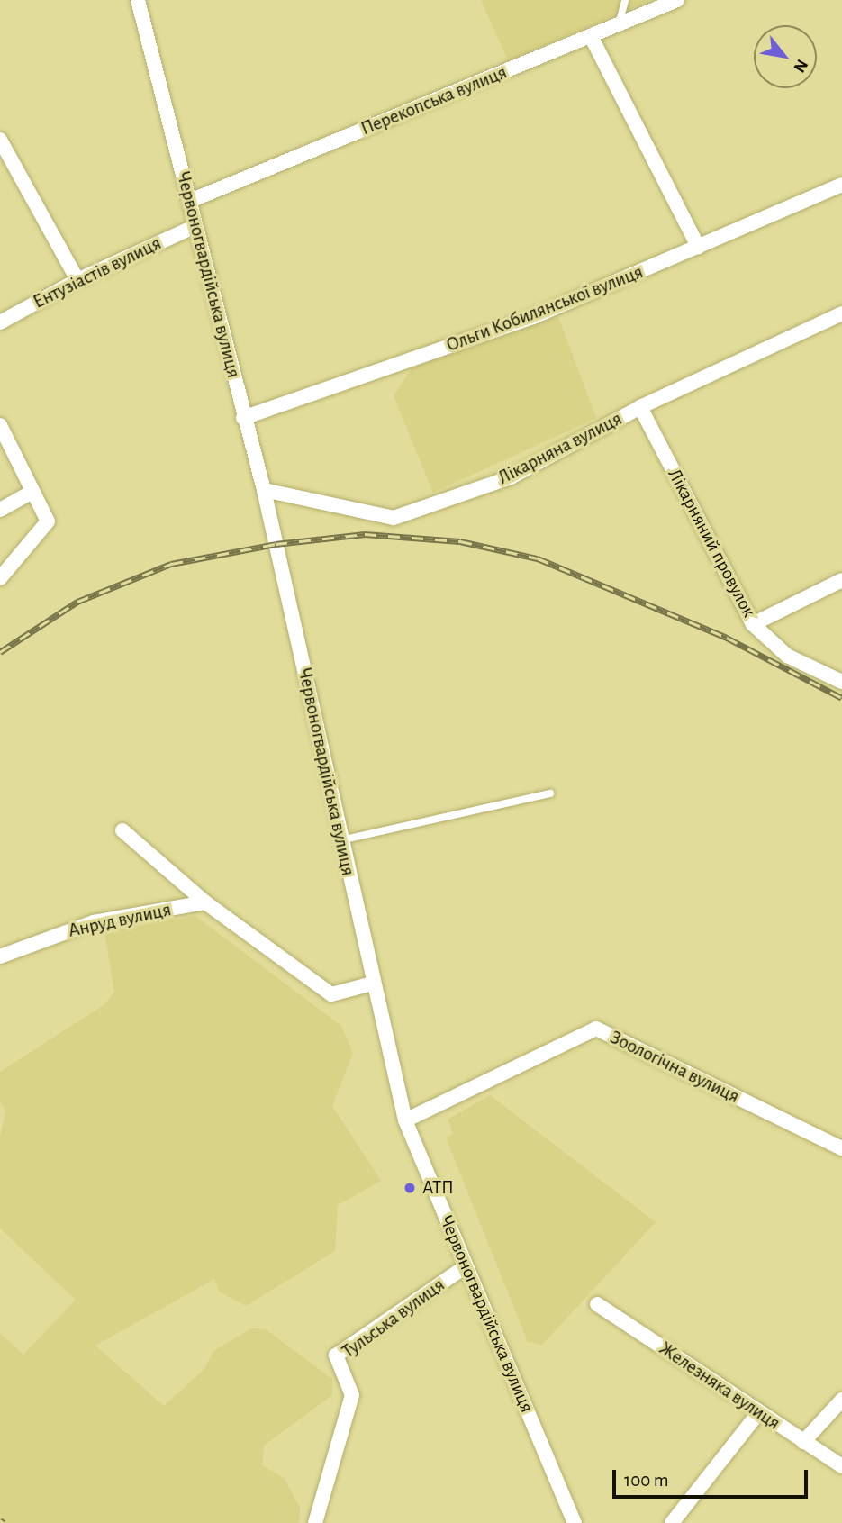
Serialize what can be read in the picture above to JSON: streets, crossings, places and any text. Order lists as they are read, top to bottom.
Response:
{
  "streets": {
    "street": [
      "Перекопська вулиця",
      "Ентузіастів вулиця",
      "Червоногвардійська вулиця",
      "Ольги Кобилянської вулиця",
      "Лікарняна вулиця",
      "Лікарняний провулок",
      "Анруд вулиця",
      "Зоологічна вулиця",
      "Тульська вулиця",
      "Железняка вулиця"
    ]
  },
  "crossings": [
    ["Перекопська вулиця", "Червоногвардійська вулиця"],
    ["Ентузіастів вулиця", "Червоногвардійська вулиця"],
    ["Червоногвардійська вулиця", "Ольги Кобилянської вулиця"],
    ["Червоногвардійська вулиця", "Лікарняна вулиця"],
    ["Червоногвардійська вулиця", "Зоологічна вулиця"],
    ["Червоногвардійська вулиця", "Тульська вулиця"],
    ["Лікарняна вулиця", "Лікарняний провулок"]
  ],
  "places": ["АТП"],
  "scale_bar": "100 m",
  "north": "bottom right"
}
